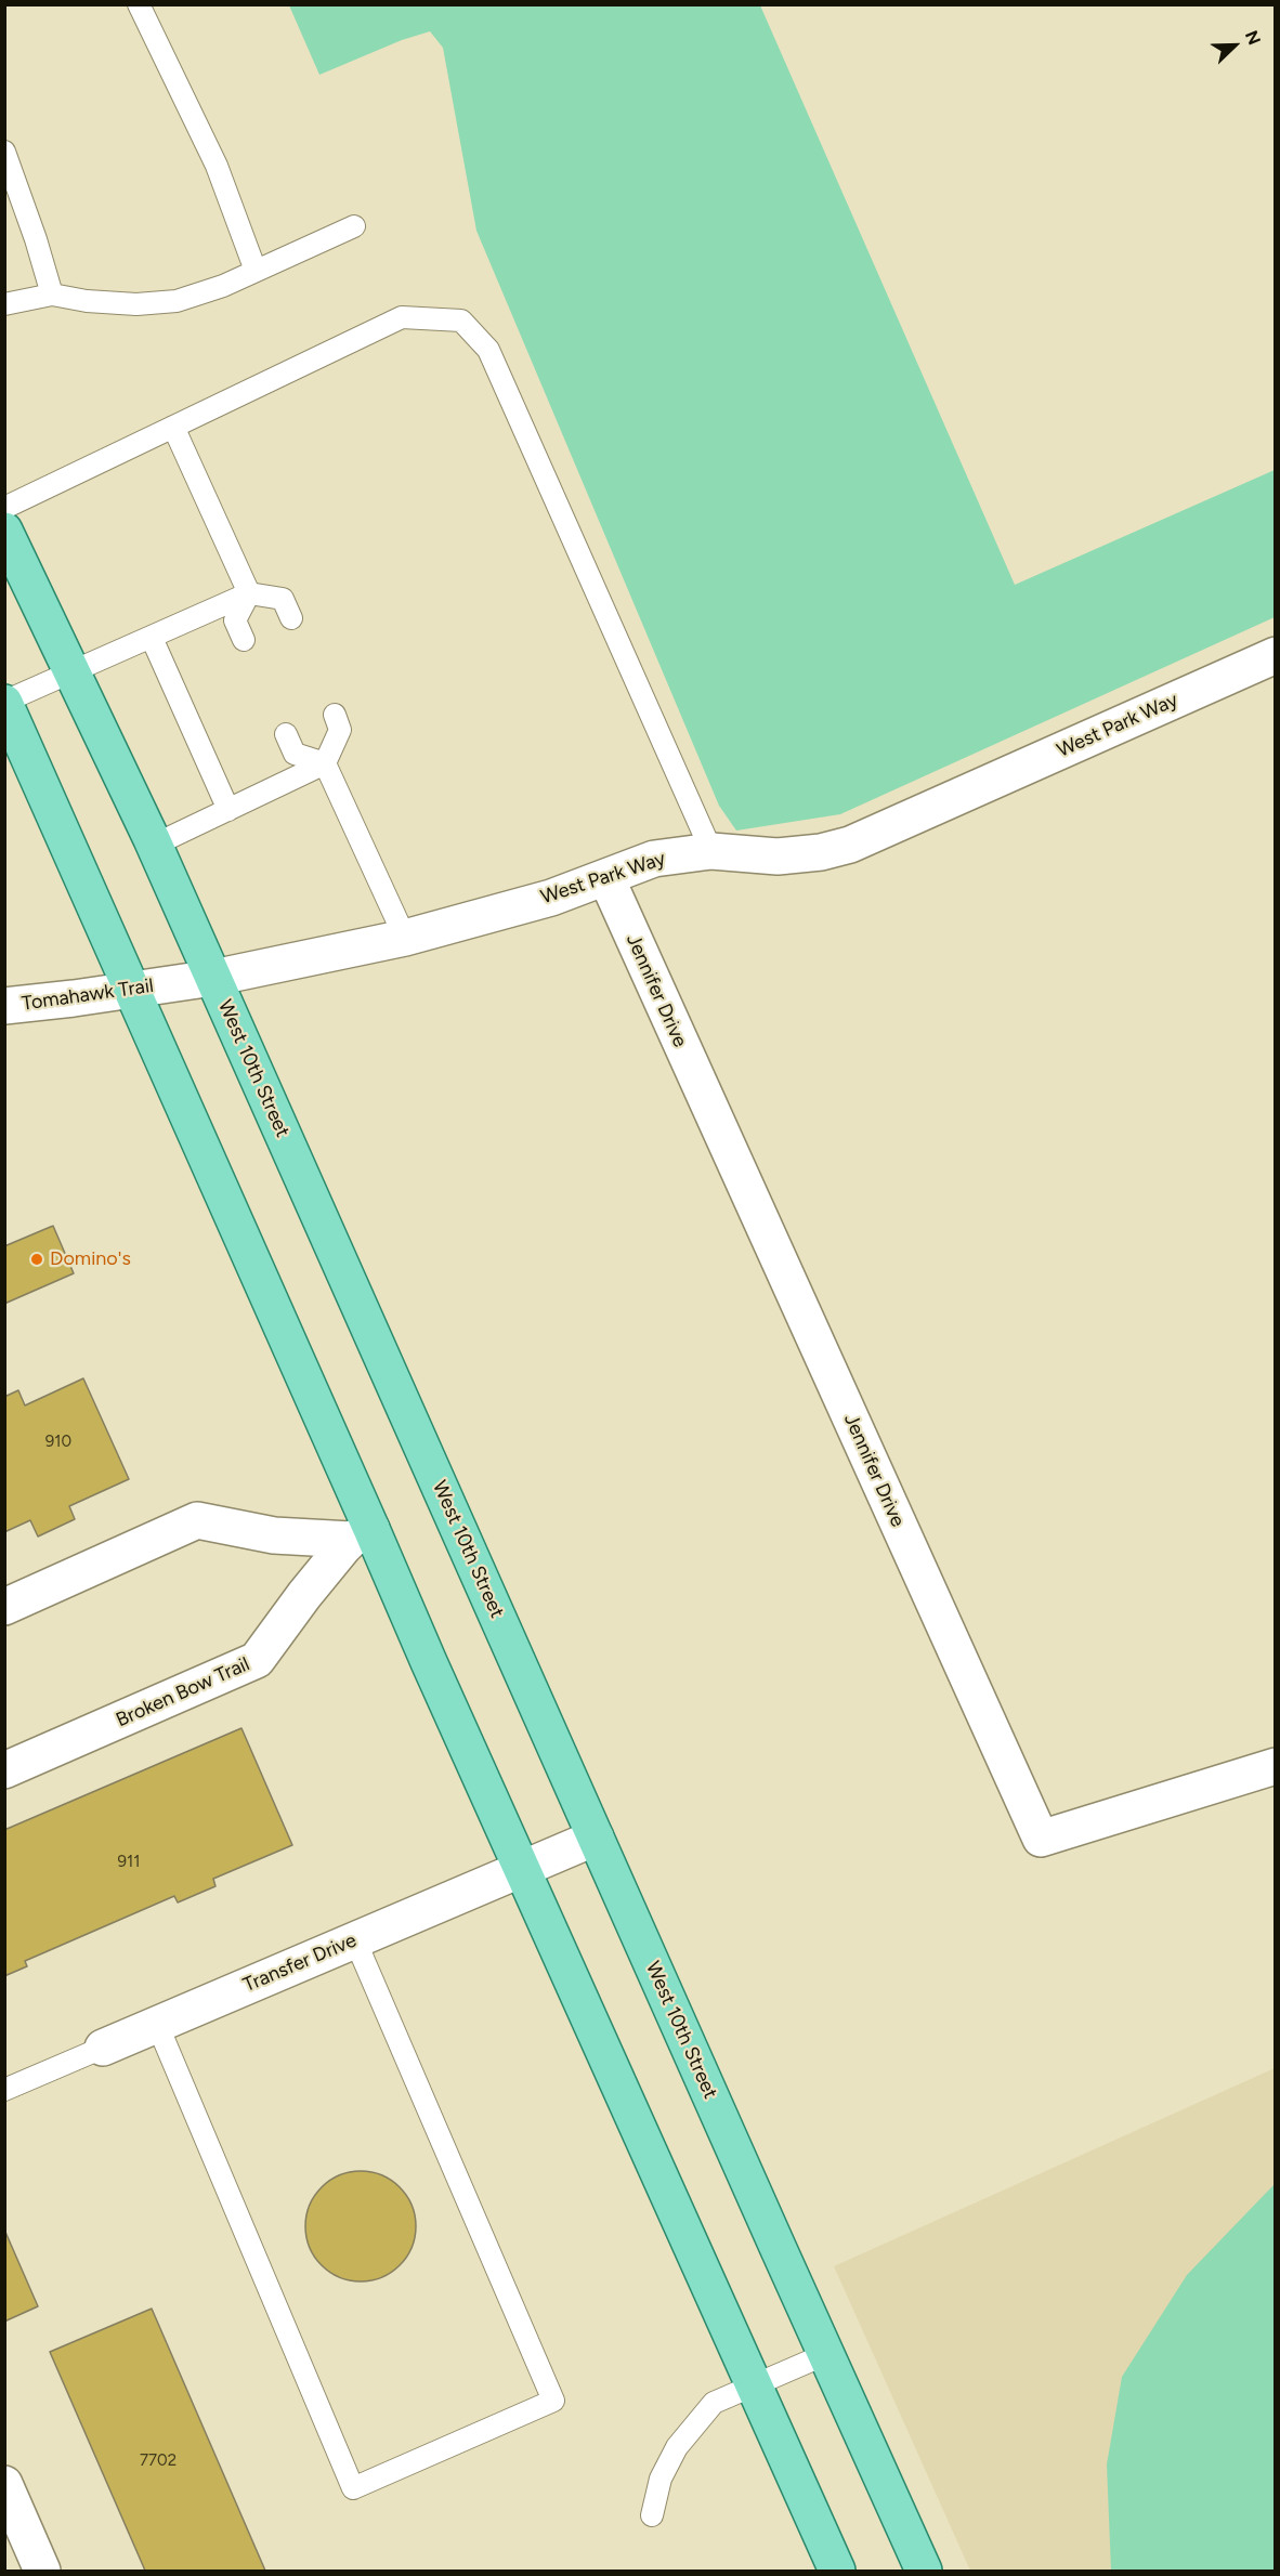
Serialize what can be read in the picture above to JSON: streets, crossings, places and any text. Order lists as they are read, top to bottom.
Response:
{
  "streets": {
    "main road": ["West 10th Street"],
    "street": [
      "West Park Way",
      "Jennifer Drive",
      "Tomahawk Trail",
      "Broken Bow Trail",
      "Transfer Drive"
    ]
  },
  "crossings": [
    ["West Park Way", "Jennifer Drive"],
    ["West Park Way", "Tomahawk Trail"],
    ["West Park Way", "West 10th Street"],
    ["West 10th Street", "Transfer Drive"]
  ],
  "places": ["Domino's"],
  "house_numbers": ["910", "911", "7702"],
  "north": "top right"
}
